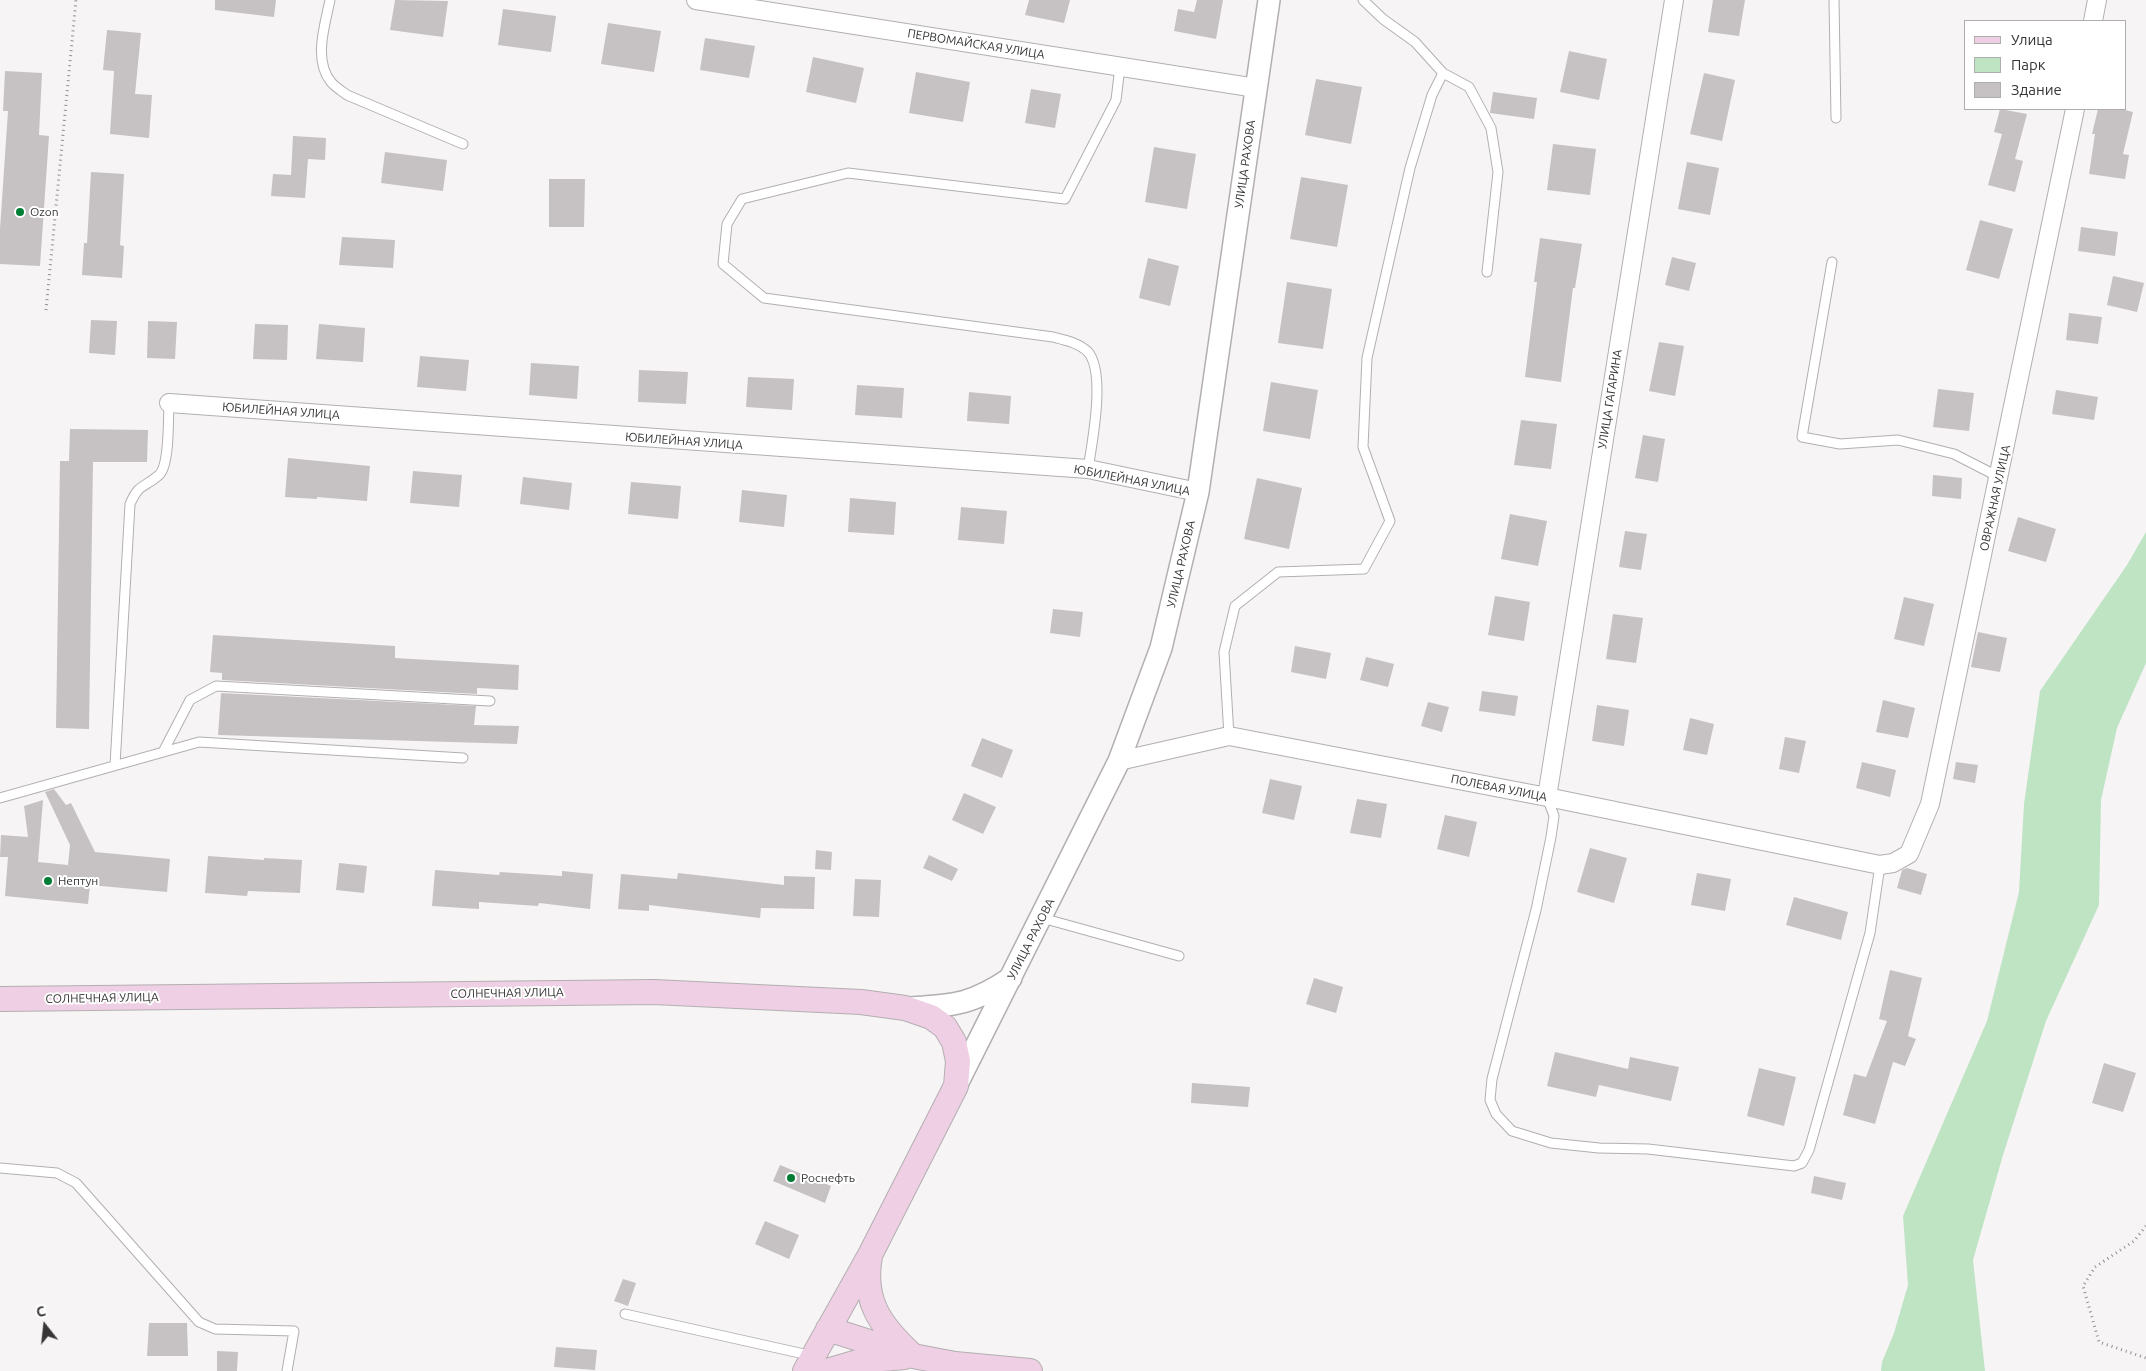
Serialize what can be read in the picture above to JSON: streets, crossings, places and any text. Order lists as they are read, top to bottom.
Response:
{
  "streets": {
    "main road": ["СОЛНЕЧНАЯ УЛИЦА"],
    "street": [
      "ПЕРВОМАЙСКАЯ УЛИЦА",
      "УЛИЦА РАХОВА",
      "УЛИЦА ГАГАРИНА",
      "ЮБИЛЕЙНАЯ УЛИЦА",
      "ОВРАЖНАЯ УЛИЦА",
      "ПОЛЕВАЯ УЛИЦА"
    ]
  },
  "crossings": [
    ["ПЕРВОМАЙСКАЯ УЛИЦА", "УЛИЦА РАХОВА"],
    ["УЛИЦА РАХОВА", "ЮБИЛЕЙНАЯ УЛИЦА"],
    ["УЛИЦА РАХОВА", "ПОЛЕВАЯ УЛИЦА"],
    ["УЛИЦА РАХОВА", "СОЛНЕЧНАЯ УЛИЦА"],
    ["УЛИЦА ГАГАРИНА", "ПОЛЕВАЯ УЛИЦА"],
    ["ОВРАЖНАЯ УЛИЦА", "ПОЛЕВАЯ УЛИЦА"]
  ],
  "places": ["Ozon", "Нептун", "Роснефть"],
  "legend": ["Улица", "Парк", "Здание"],
  "north": "top"
}
